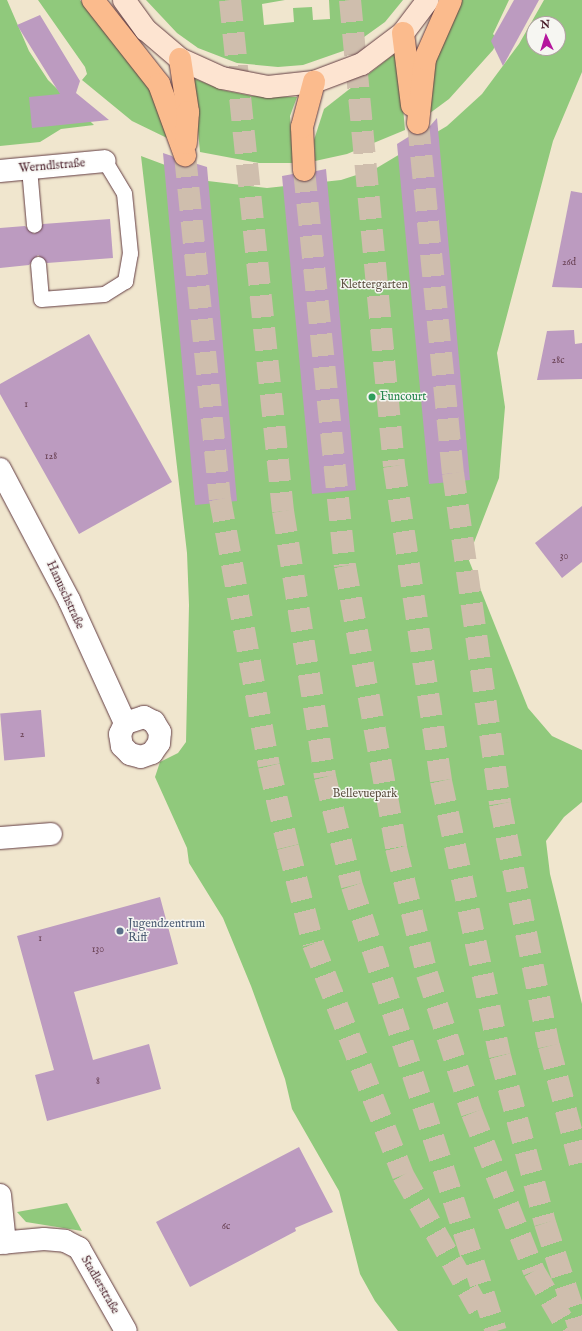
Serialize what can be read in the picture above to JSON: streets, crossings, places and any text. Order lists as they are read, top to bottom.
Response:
{
  "streets": {
    "street": ["Werndlstraße", "Hanuschstraße", "Stadlerstraße"]
  },
  "parks": ["Klettergarten", "Bellevuepark"],
  "places": ["Funcourt", "Jugendzentrum Riff"],
  "house_numbers": [
    "26d",
    "28c",
    "1",
    "128",
    "30",
    "2",
    "1",
    "130",
    "8",
    "6c"
  ],
  "north": "top"
}
